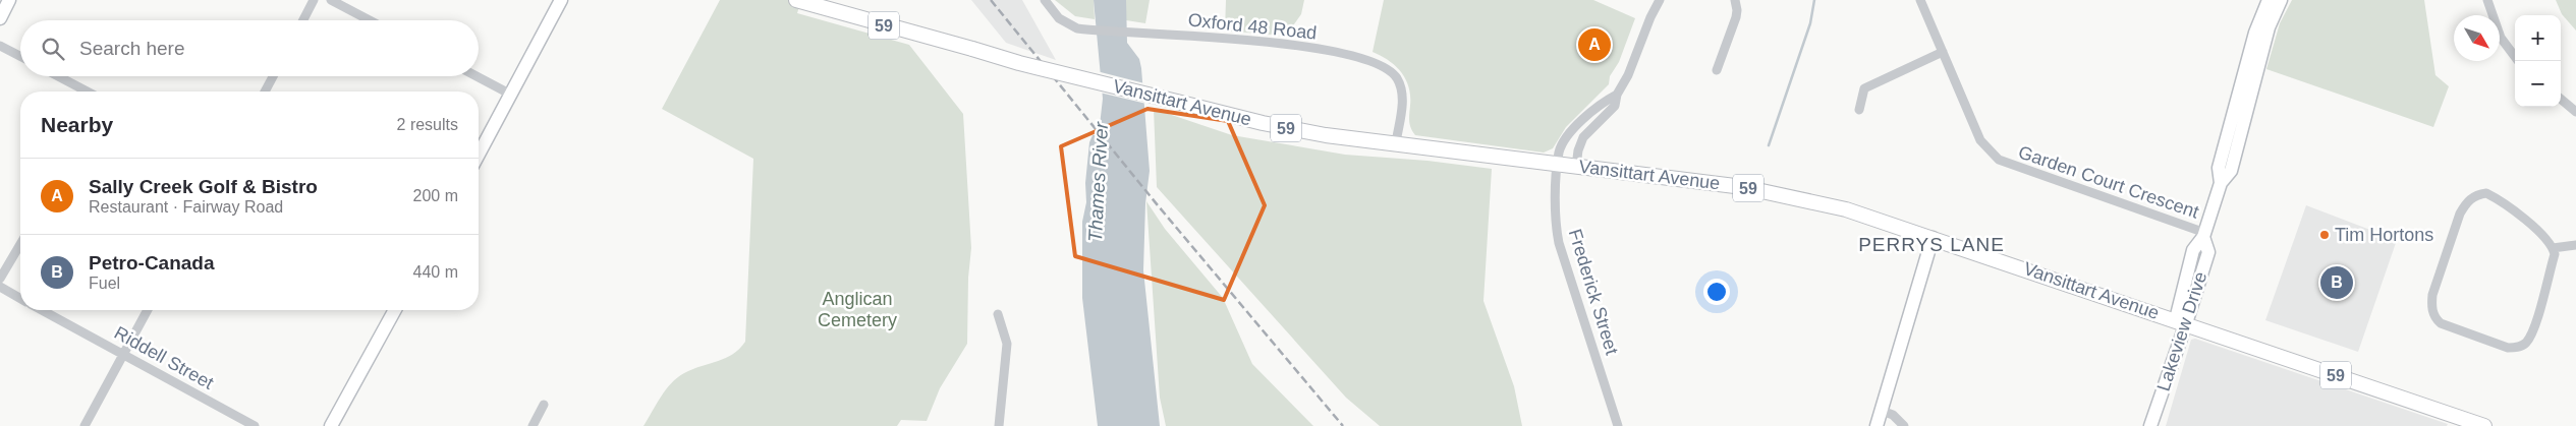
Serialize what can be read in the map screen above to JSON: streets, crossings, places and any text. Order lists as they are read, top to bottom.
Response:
{
  "streets": {
    "main road": ["59", "Vansittart Avenue"],
    "street": [
      "Oxford 48 Road",
      "Garden Court Crescent",
      "Frederick Street",
      "Lakeview Drive",
      "Riddell Street"
    ]
  },
  "crossings": [
    ["Oxford 48 Road", "Vansittart Avenue"],
    ["Vansittart Avenue", "Frederick Street"],
    ["Vansittart Avenue", "Lakeview Drive"],
    ["Garden Court Crescent", "Lakeview Drive"]
  ],
  "districts": ["PERRYS LANE"],
  "water": ["Thames River"],
  "parks": ["Anglican Cemetery"],
  "places": ["Tim Hortons"],
  "north": "bottom right",
  "page": {
    "map_buttons": ["+", "−"],
    "search": "Search here",
    "pins": ["A", "B"],
    "heading": ["Nearby", "2 results"],
    "list": [
      {
        "mark": "A",
        "name": "Sally Creek Golf & Bistro",
        "note": "Restaurant · Fairway Road",
        "value": "200 m"
      },
      {
        "mark": "B",
        "name": "Petro-Canada",
        "note": "Fuel",
        "value": "440 m"
      }
    ]
  }
}
